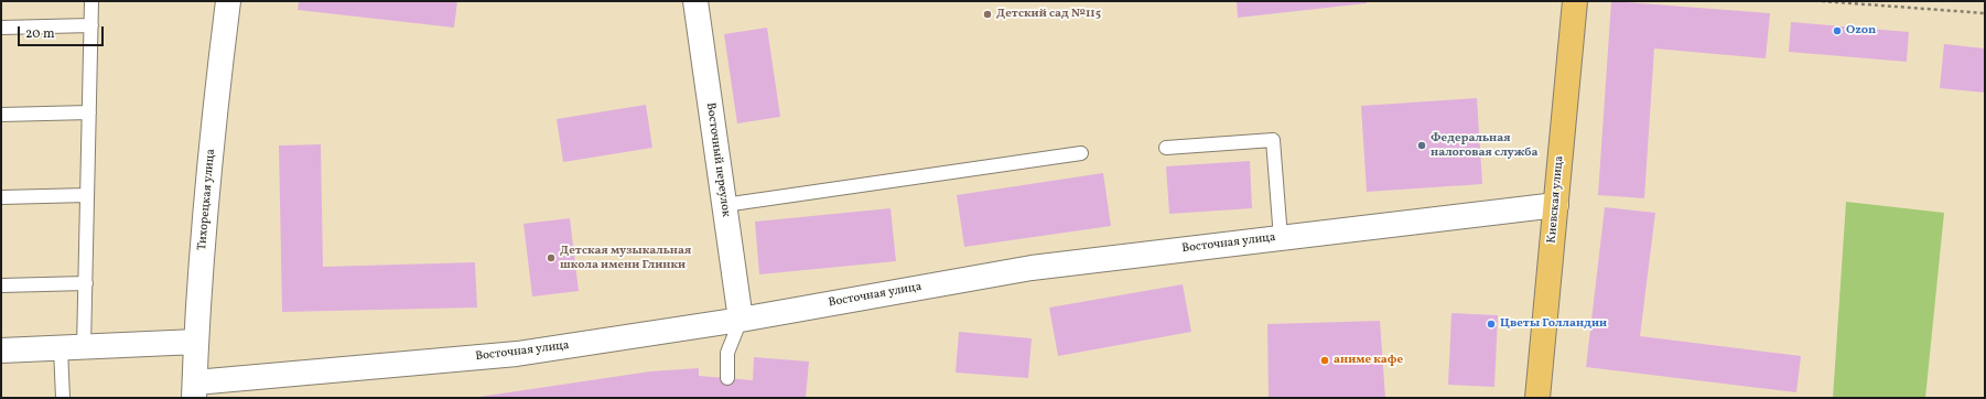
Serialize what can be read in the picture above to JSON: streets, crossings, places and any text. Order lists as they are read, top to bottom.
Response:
{
  "streets": {
    "main road": ["Киевская улица"],
    "street": ["Восточный переулок", "Тихорецкая улица", "Восточная улица"]
  },
  "crossings": [
    ["Восточный переулок", "Восточная улица"],
    ["Тихорецкая улица", "Восточная улица"],
    ["Киевская улица", "Восточная улица"]
  ],
  "places": [
    "Детский сад №115",
    "Ozon",
    "Федеральная налоговая служба",
    "Детская музыкальная школа имени Глинки",
    "Цветы Голландии",
    "аниме кафе"
  ],
  "scale_bar": "20 m"
}
